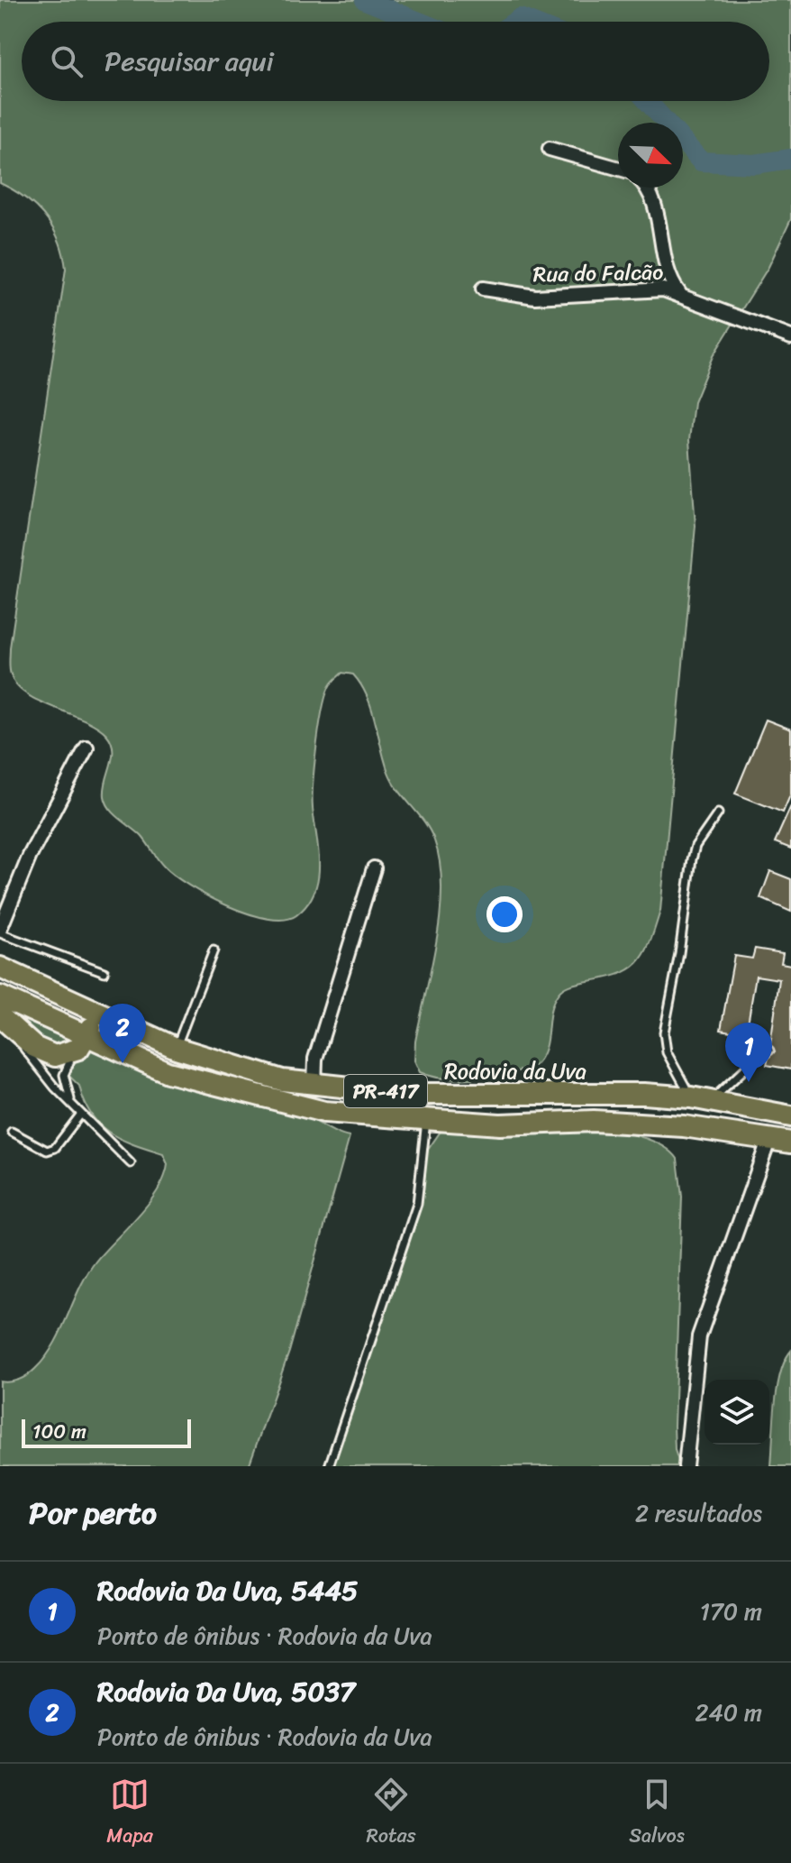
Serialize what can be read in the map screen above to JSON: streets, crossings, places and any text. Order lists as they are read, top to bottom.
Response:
{
  "streets": {
    "main road": ["Rodovia da Uva", "PR-417"],
    "street": ["Rua do Falcão"]
  },
  "scale_bar": "100 m",
  "north": "bottom right",
  "page": {
    "search": "Pesquisar aqui",
    "pins": ["2", "1"],
    "scale": "100 m",
    "heading": ["Por perto", "2 resultados"],
    "list": [
      {
        "mark": "1",
        "name": "Rodovia Da Uva, 5445",
        "note": "Ponto de ônibus · Rodovia da Uva",
        "value": "170 m"
      },
      {
        "mark": "2",
        "name": "Rodovia Da Uva, 5037",
        "note": "Ponto de ônibus · Rodovia da Uva",
        "value": "240 m"
      }
    ],
    "nav": ["Mapa", "Rotas", "Salvos"]
  }
}
